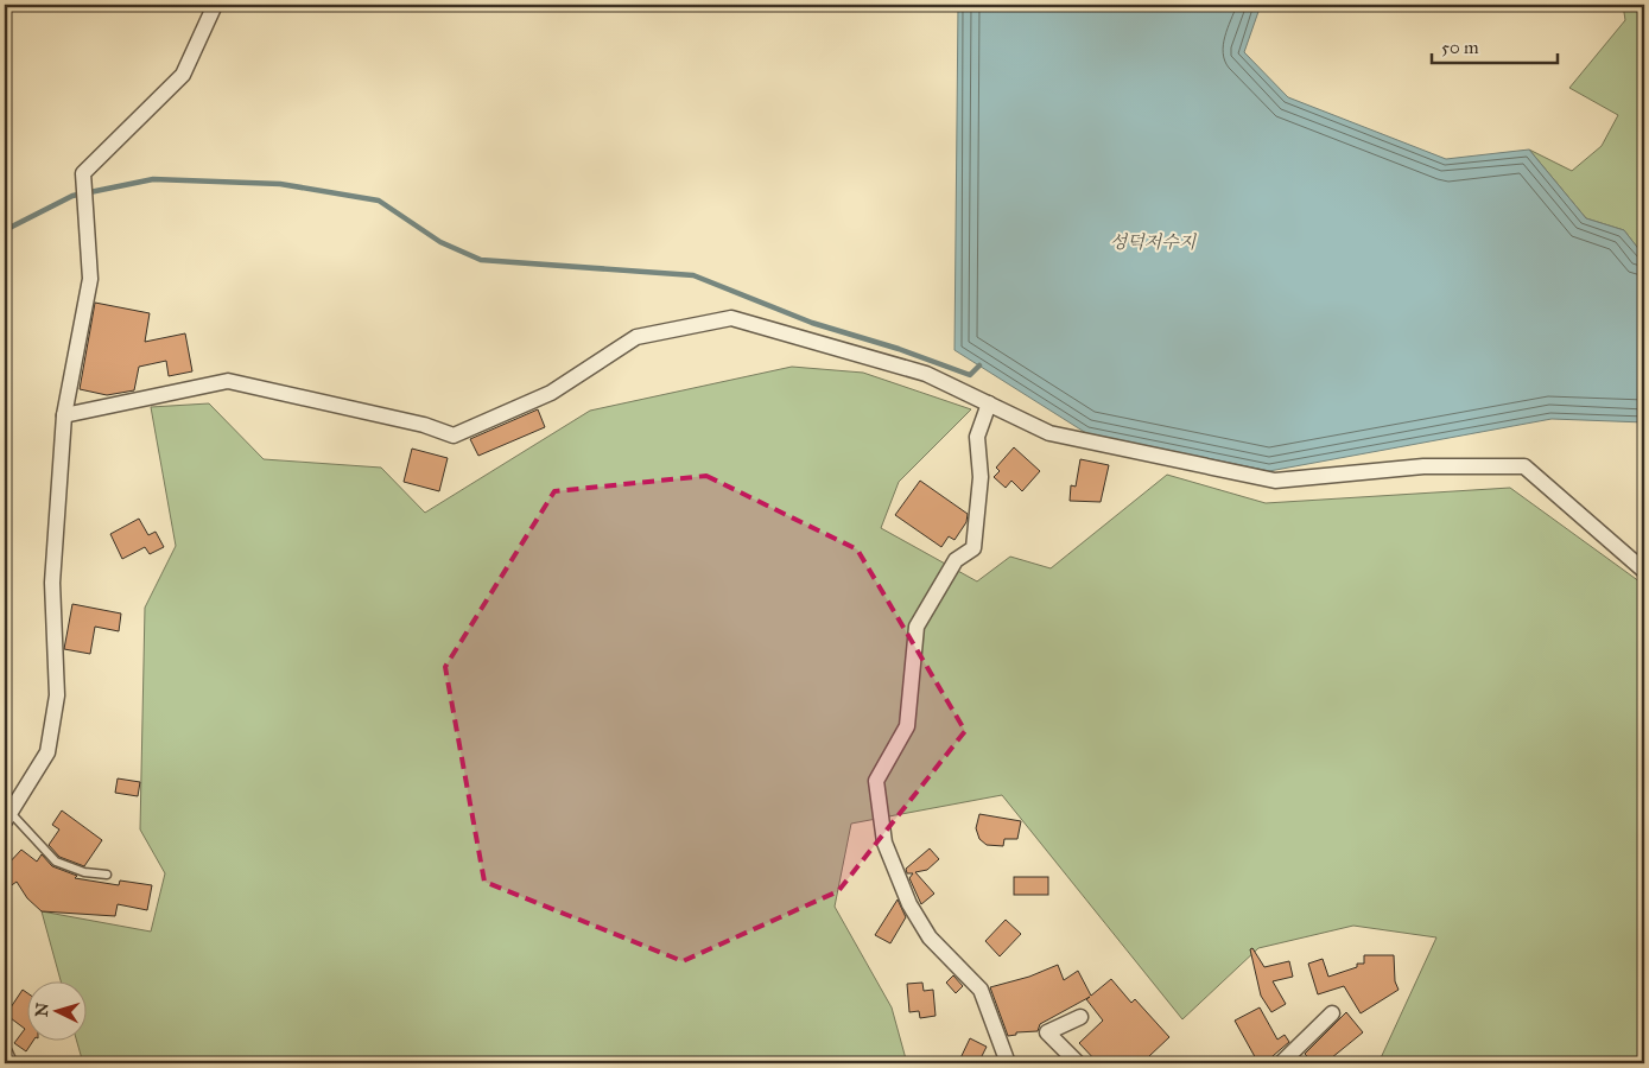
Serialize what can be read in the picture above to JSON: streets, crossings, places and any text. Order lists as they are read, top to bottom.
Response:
{
  "water": ["성덕저수지"],
  "scale_bar": "50 m",
  "north": "left"
}
